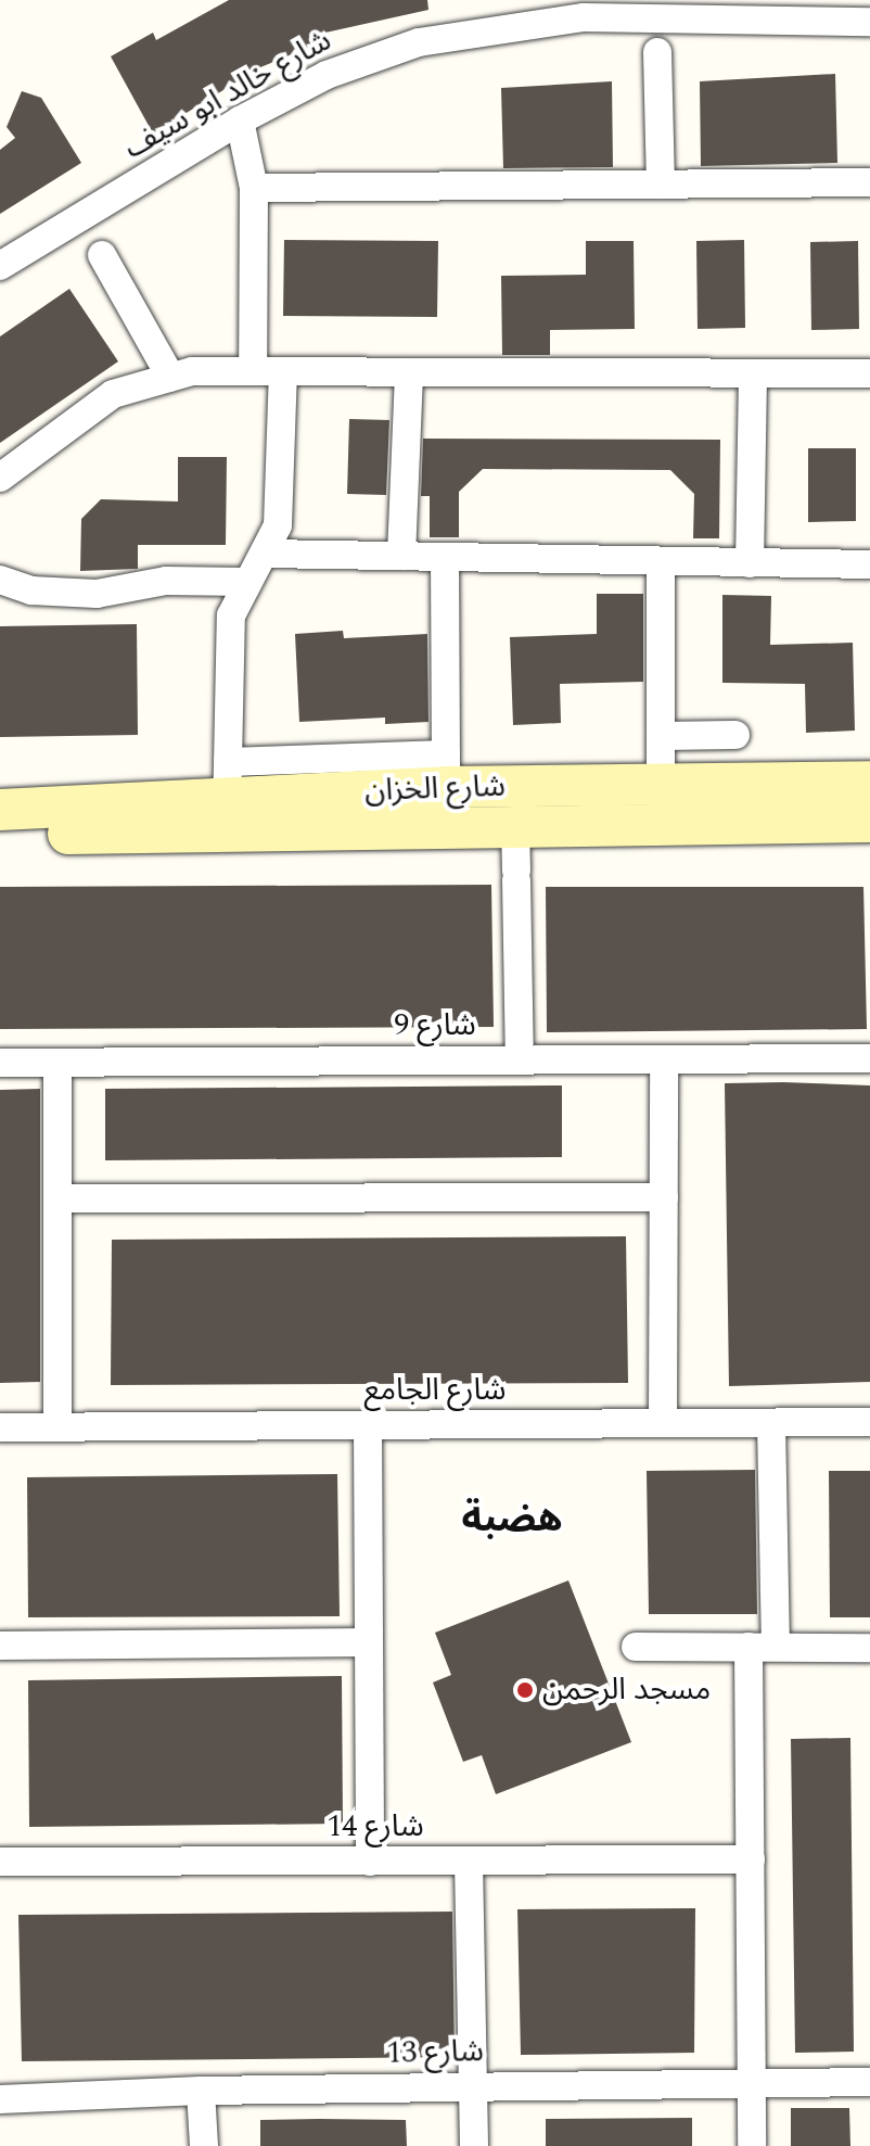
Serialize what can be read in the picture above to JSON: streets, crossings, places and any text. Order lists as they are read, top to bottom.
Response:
{
  "streets": {
    "main road": ["شارع الخزان"],
    "street": [
      "شارع خالد ابو سيف",
      "شارع 9",
      "شارع الجامع",
      "شارع 14",
      "شارع 13"
    ]
  },
  "districts": ["هضبة"],
  "places": ["مسجد الرحمن"]
}
